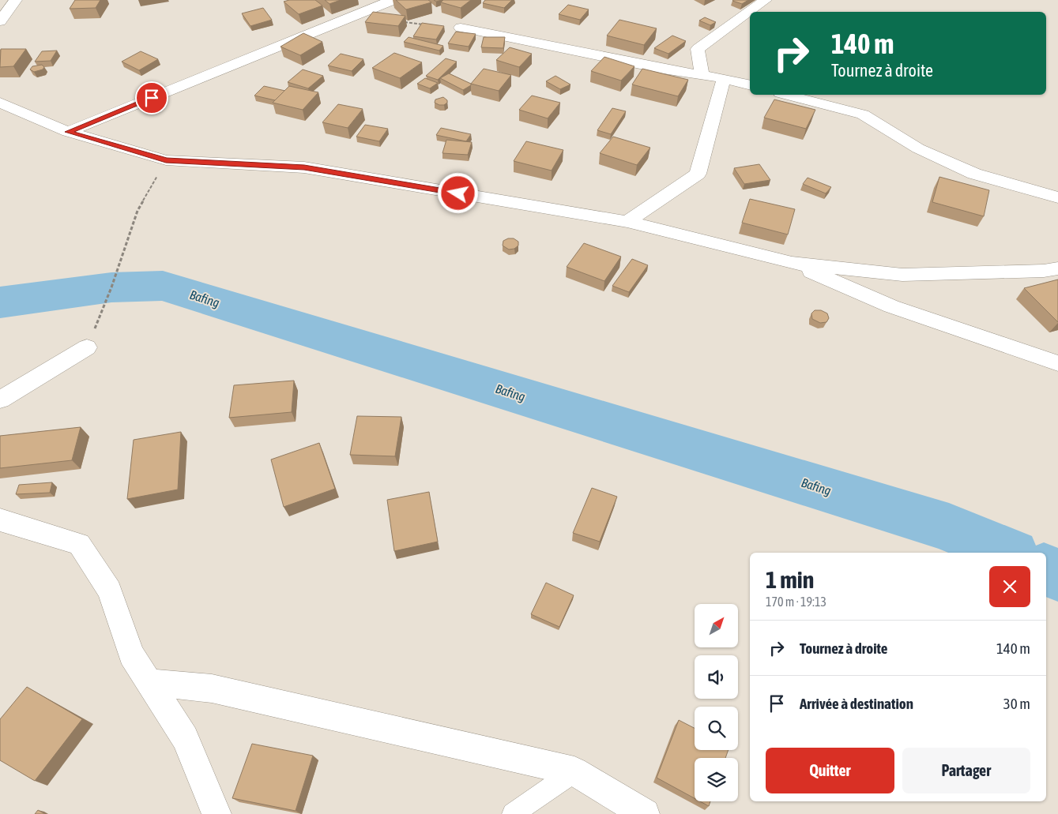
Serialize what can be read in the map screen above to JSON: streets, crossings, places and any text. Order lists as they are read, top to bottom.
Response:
{
  "water": ["Bafing"],
  "north": "top right",
  "page": {
    "turn": ["140 m", "Tournez à droite"],
    "heading": ["1 min", "170 m · 19:13"],
    "list": [
      {
        "name": "Tournez à droite",
        "value": "140 m"
      },
      {
        "name": "Arrivée à destination",
        "value": "30 m"
      }
    ],
    "buttons": ["Quitter", "Partager"]
  }
}
